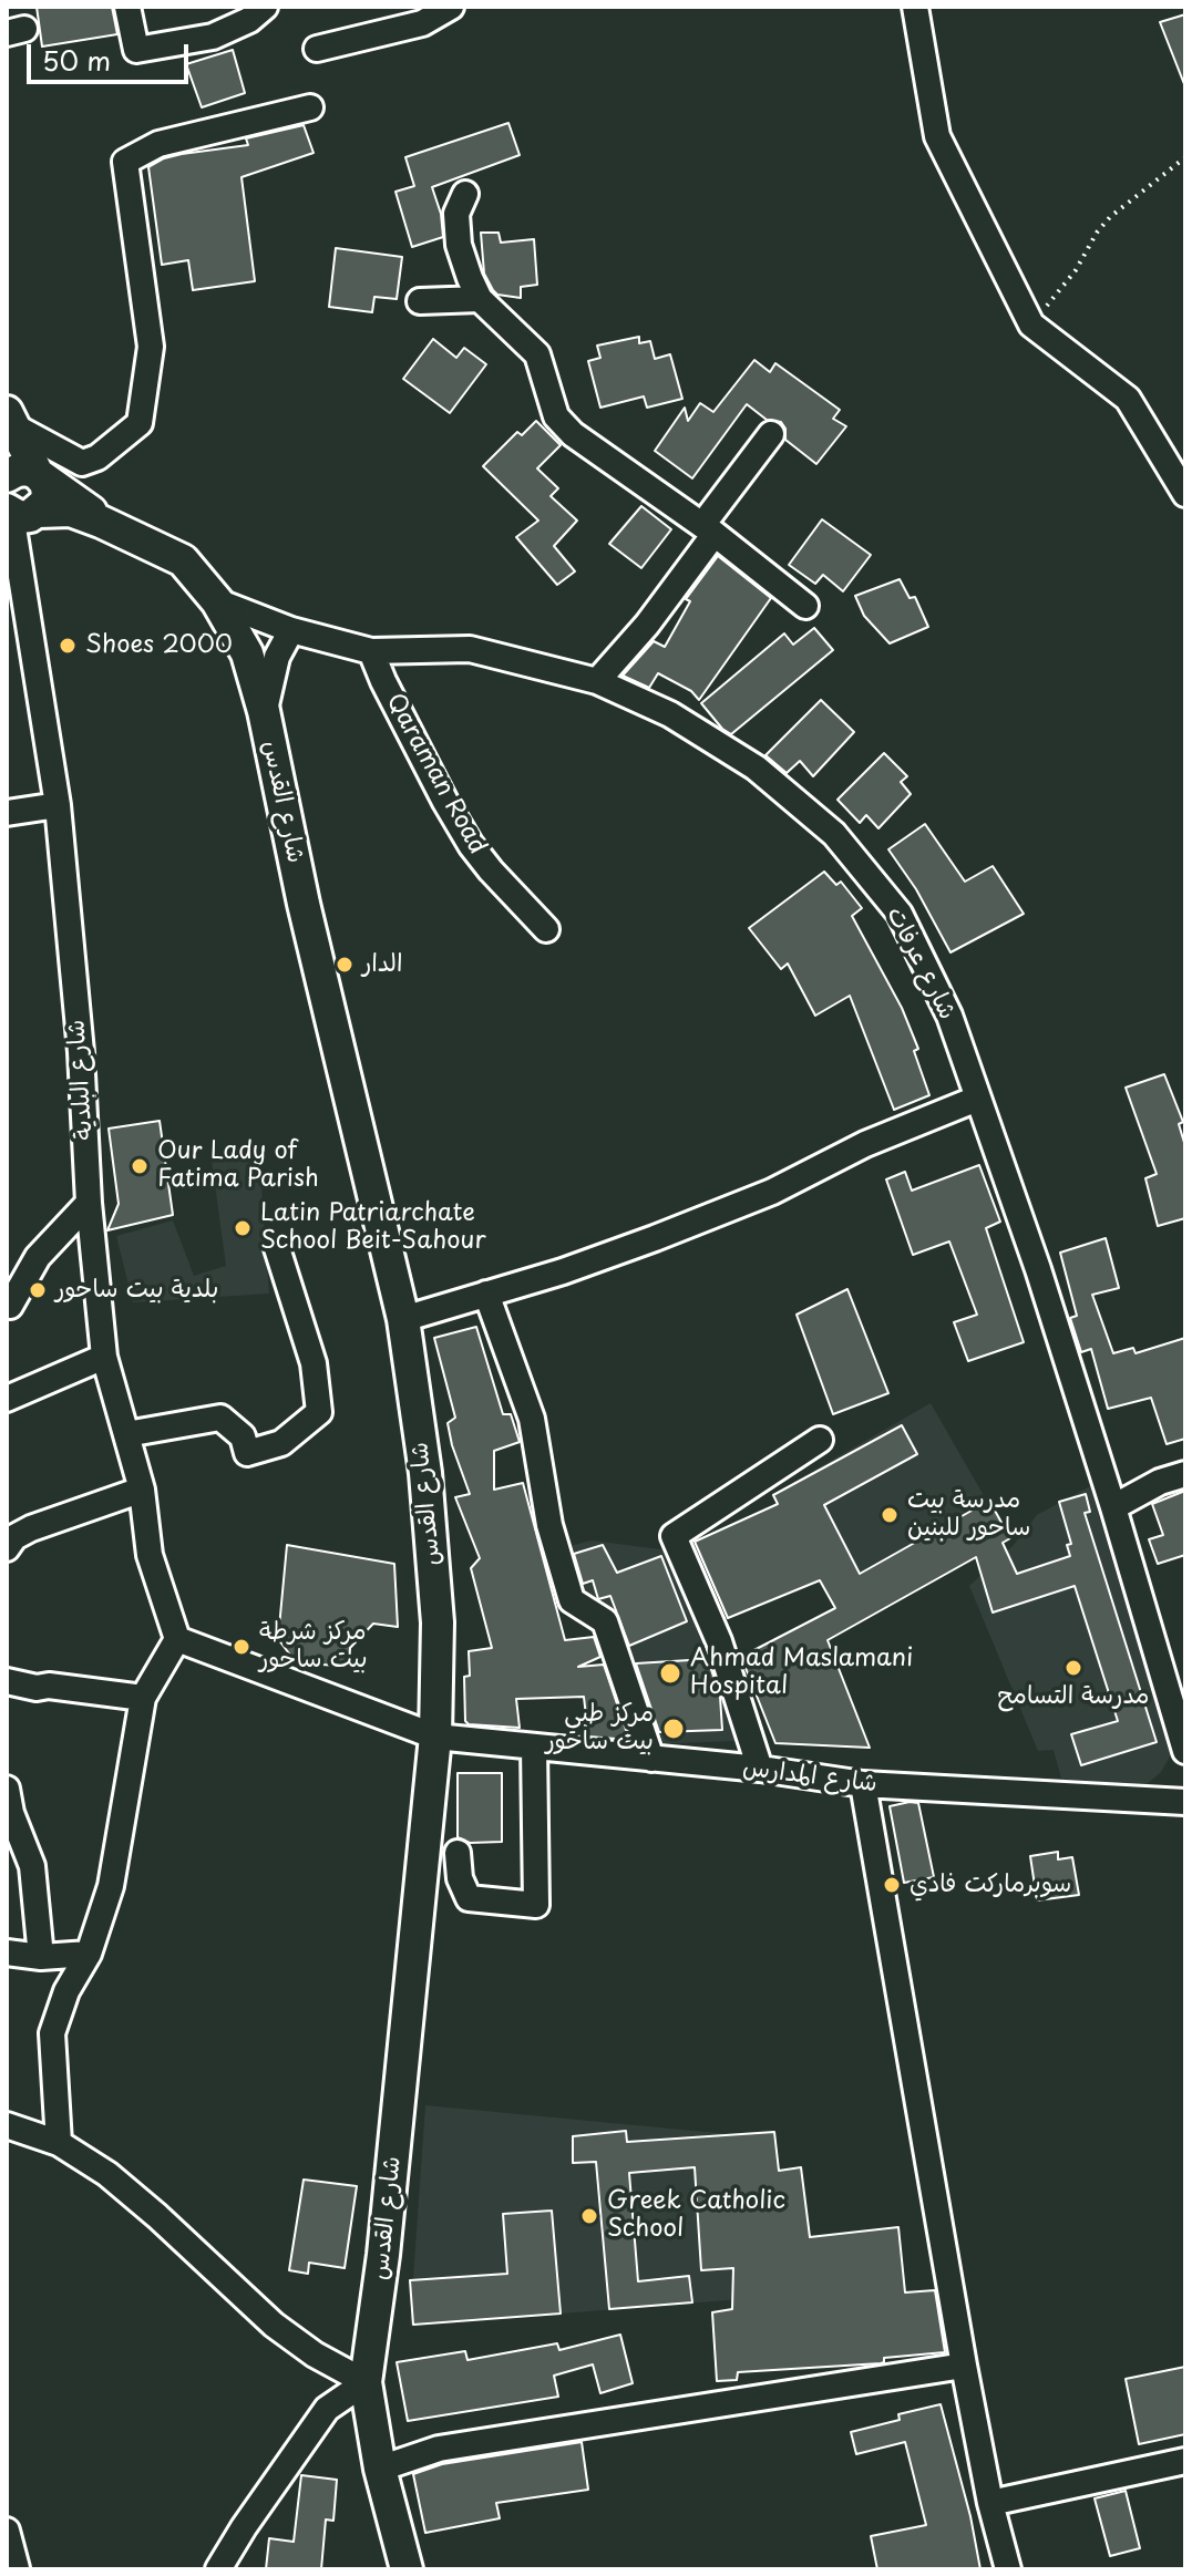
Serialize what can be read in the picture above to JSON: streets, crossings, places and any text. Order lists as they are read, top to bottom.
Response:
{
  "streets": {
    "main road": ["شارع القدس"],
    "street": [
      "Qaraman Road",
      "شارع عرفات",
      "شارع البلدية",
      "شارع المدارس"
    ]
  },
  "crossings": [
    ["Qaraman Road", "شارع عرفات"],
    ["شارع القدس", "شارع عرفات"],
    ["شارع القدس", "شارع البلدية"],
    ["شارع القدس", "شارع المدارس"],
    ["شارع البلدية", "شارع المدارس"]
  ],
  "places": [
    "Shoes 2000",
    "الدار",
    "Our Lady of Fatima Parish",
    "Latin Patriarchate School Beit-Sahour",
    "بلدية بيت ساحور",
    "مدرسة بيت ساحور للبنين",
    "مركز شرطة بيت ساحور",
    "مدرسة التسامح",
    "Ahmad Maslamani Hospital",
    "مركز طبي بيت ساحور",
    "سوبرماركت فادي",
    "Greek Catholic School"
  ],
  "scale_bar": "50 m"
}
